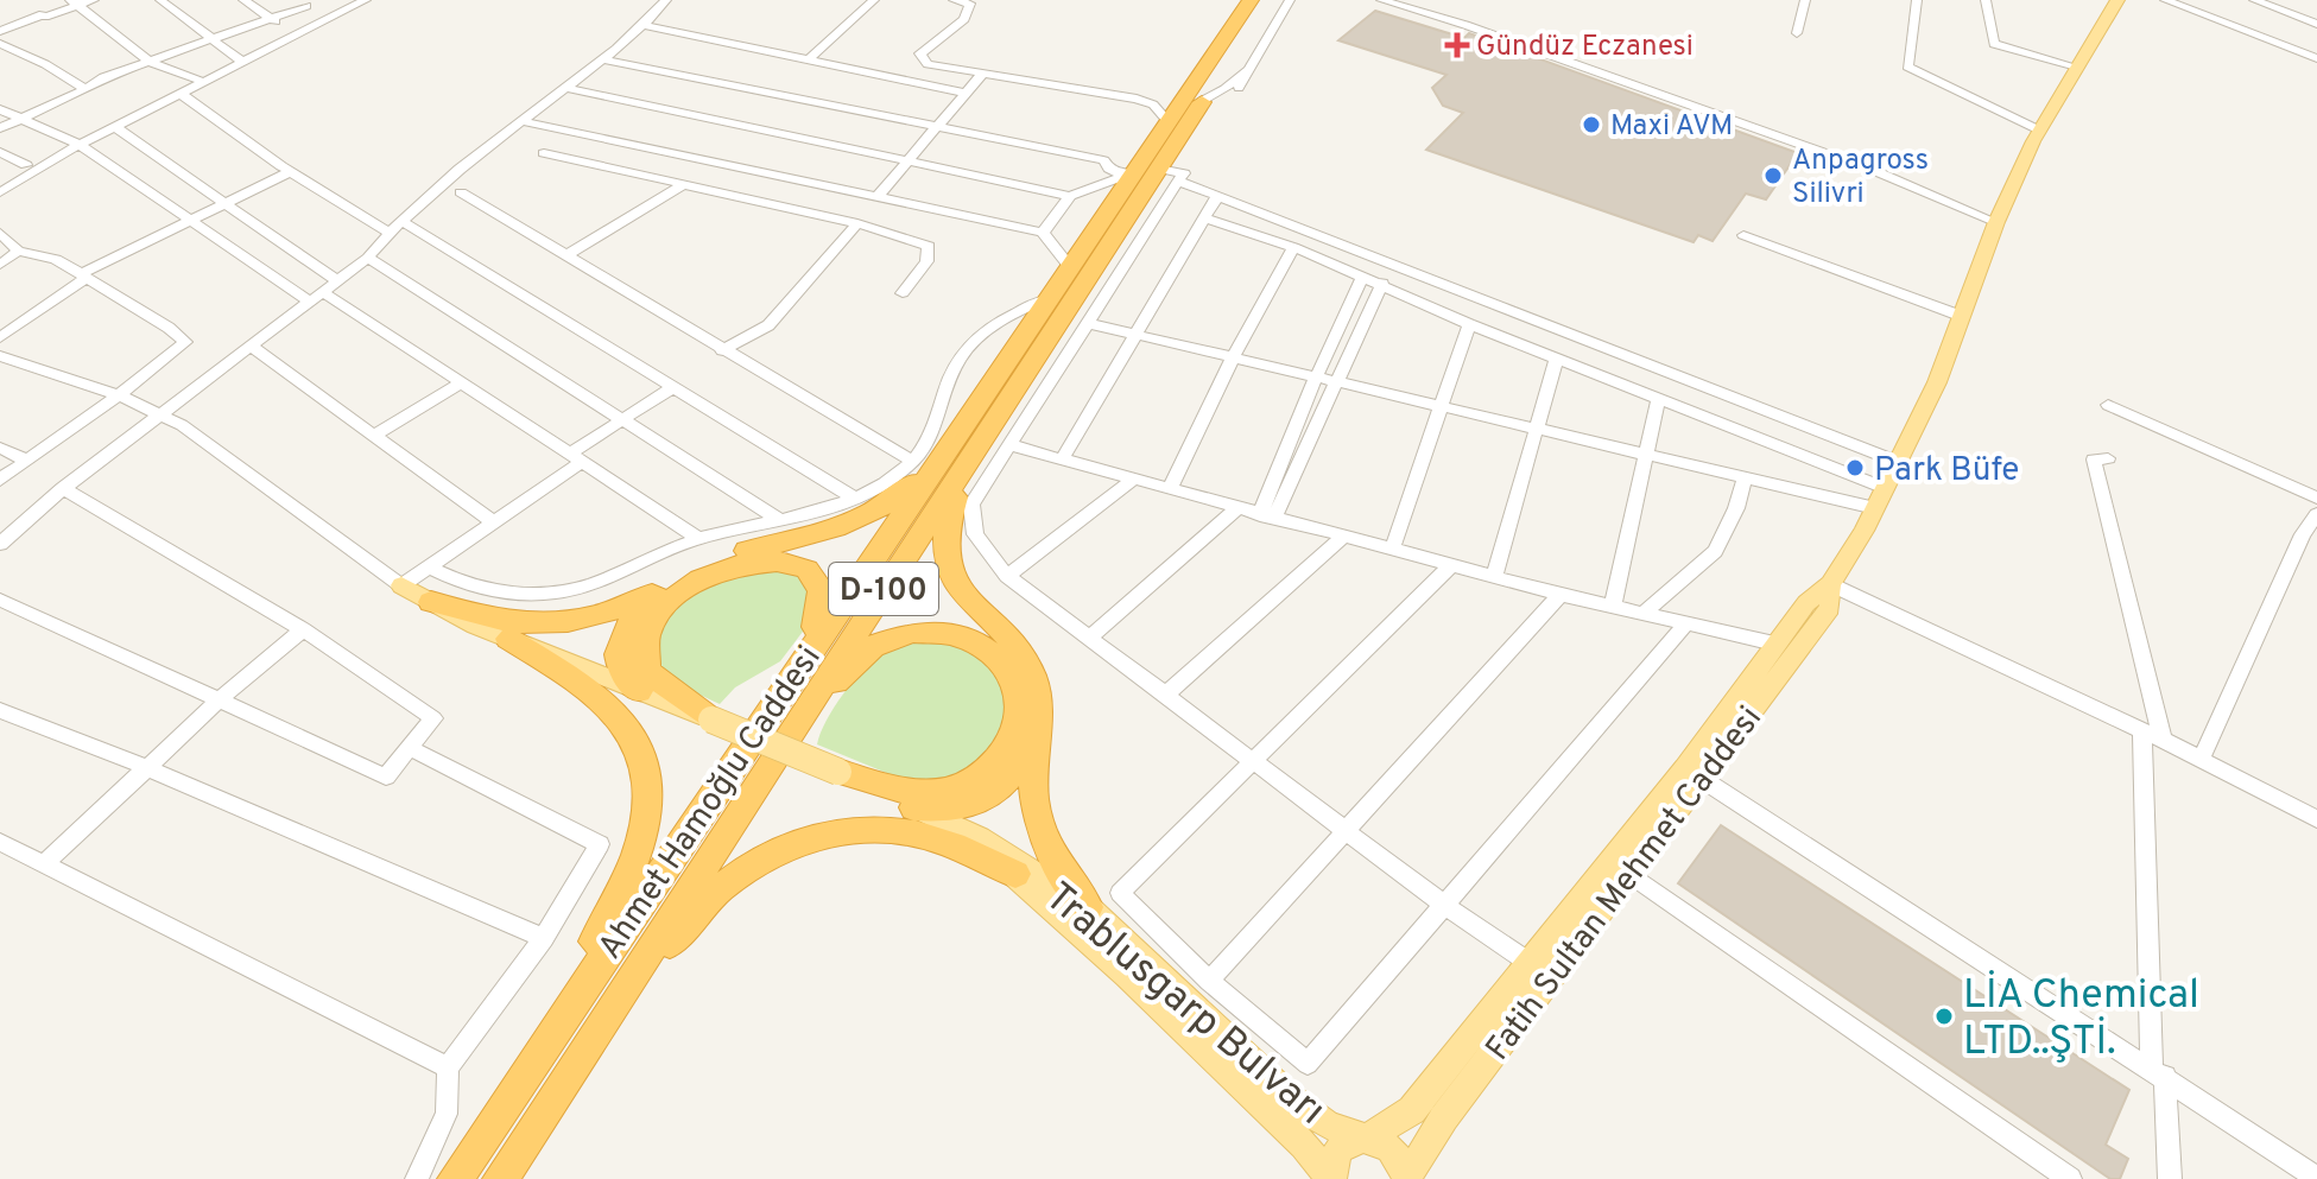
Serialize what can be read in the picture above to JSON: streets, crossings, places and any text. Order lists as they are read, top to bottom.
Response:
{
  "streets": {
    "highway": ["D-100", "Ahmet Hamoğlu Caddesi"],
    "main road": ["Fatih Sultan Mehmet Caddesi", "Trablusgarp Bulvarı"]
  },
  "crossings": [
    ["Fatih Sultan Mehmet Caddesi", "Trablusgarp Bulvarı"]
  ],
  "places": {
    "health": ["Gündüz Eczanesi"],
    "other": [
      "Maxi AVM",
      "Anpagross Silivri",
      "Park Büfe",
      "LİA Chemical LTD..ŞTİ."
    ]
  }
}
